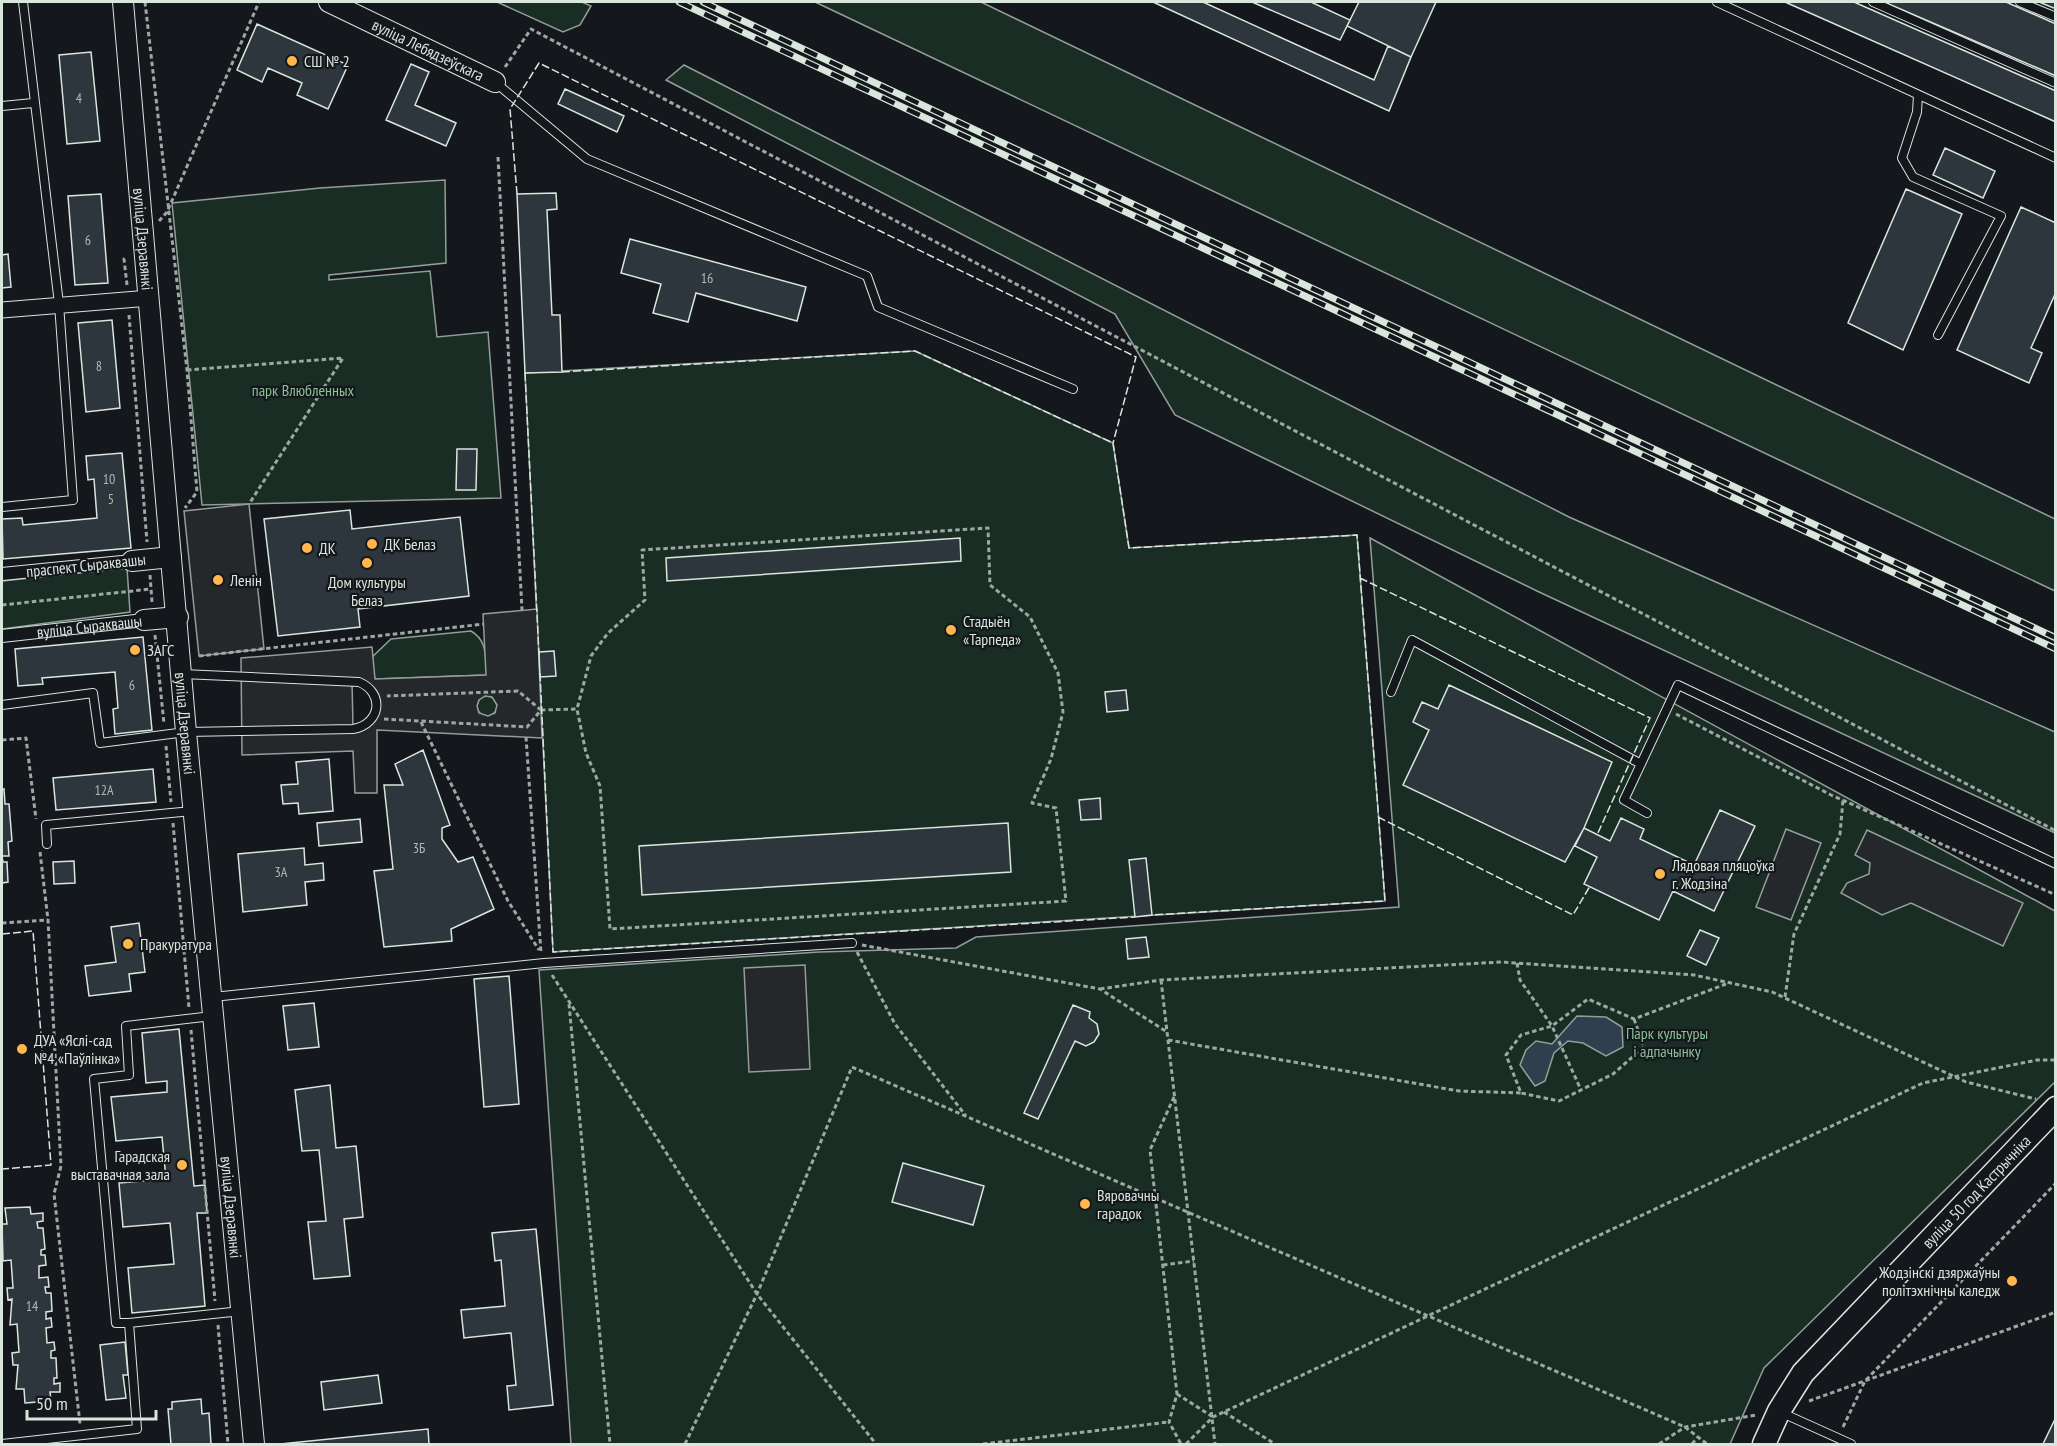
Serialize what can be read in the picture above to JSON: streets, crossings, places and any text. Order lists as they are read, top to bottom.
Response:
{
  "streets": {
    "main road": ["вуліца 50 год Кастрычніка"],
    "street": [
      "вуліца Лебядзеўскага",
      "вуліца Дзеравянкі",
      "праспект Сыраквашы",
      "вуліца Сыраквашы"
    ]
  },
  "crossings": [
    ["вуліца Дзеравянкі", "праспект Сыраквашы"],
    ["вуліца Дзеравянкі", "вуліца Сыраквашы"]
  ],
  "parks": ["парк Влюбленных", "Парк культуры і адпачынку"],
  "places": [
    "СШ № 2",
    "ДК Белаз",
    "ДК",
    "Дом культуры Белаз",
    "Ленін",
    "Стадыён «Тарпеда»",
    "ЗАГС",
    "Лядовая пляцоўка г. Жодзіна",
    "Пракуратура",
    "ДУА «Яслі-сад №4 «Паўлінка»",
    "Гарадская выставачная зала",
    "Вяровачны гарадок",
    "Жодзінскі дзяржаўны політэхнічны каледж"
  ],
  "house_numbers": [
    "4",
    "6",
    "16",
    "8",
    "10",
    "5",
    "6",
    "12А",
    "3Б",
    "3А",
    "14"
  ],
  "scale_bar": "50 m"
}
